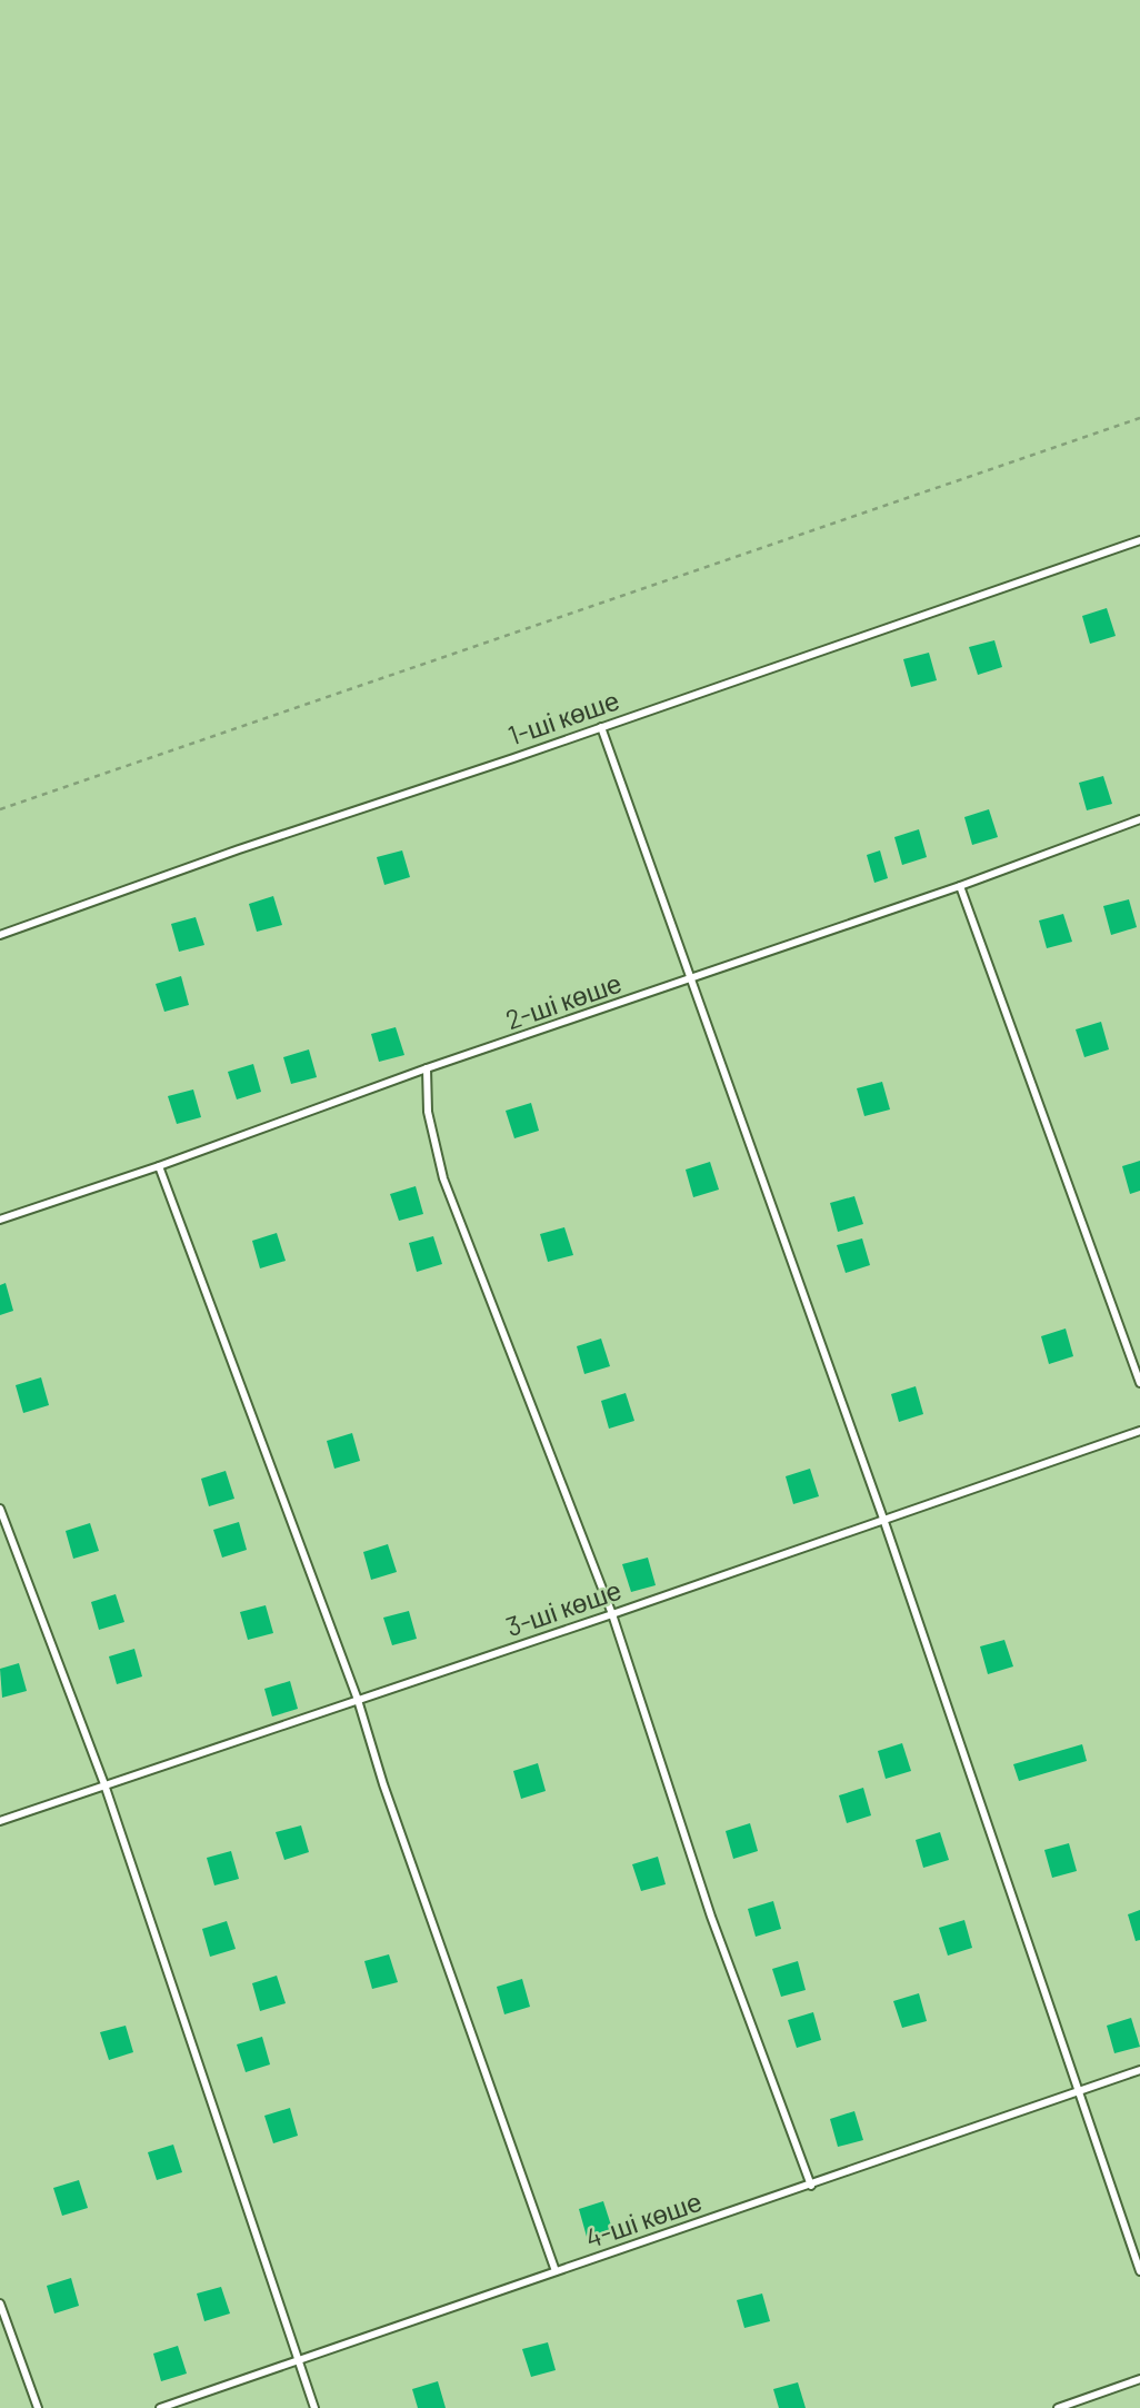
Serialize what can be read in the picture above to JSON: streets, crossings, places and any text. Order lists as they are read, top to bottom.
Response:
{
  "streets": {
    "lane": [
      "1-ші көше",
      "2-ші көше",
      "3-ші көше",
      "4-ші көше"
    ]
  }
}
